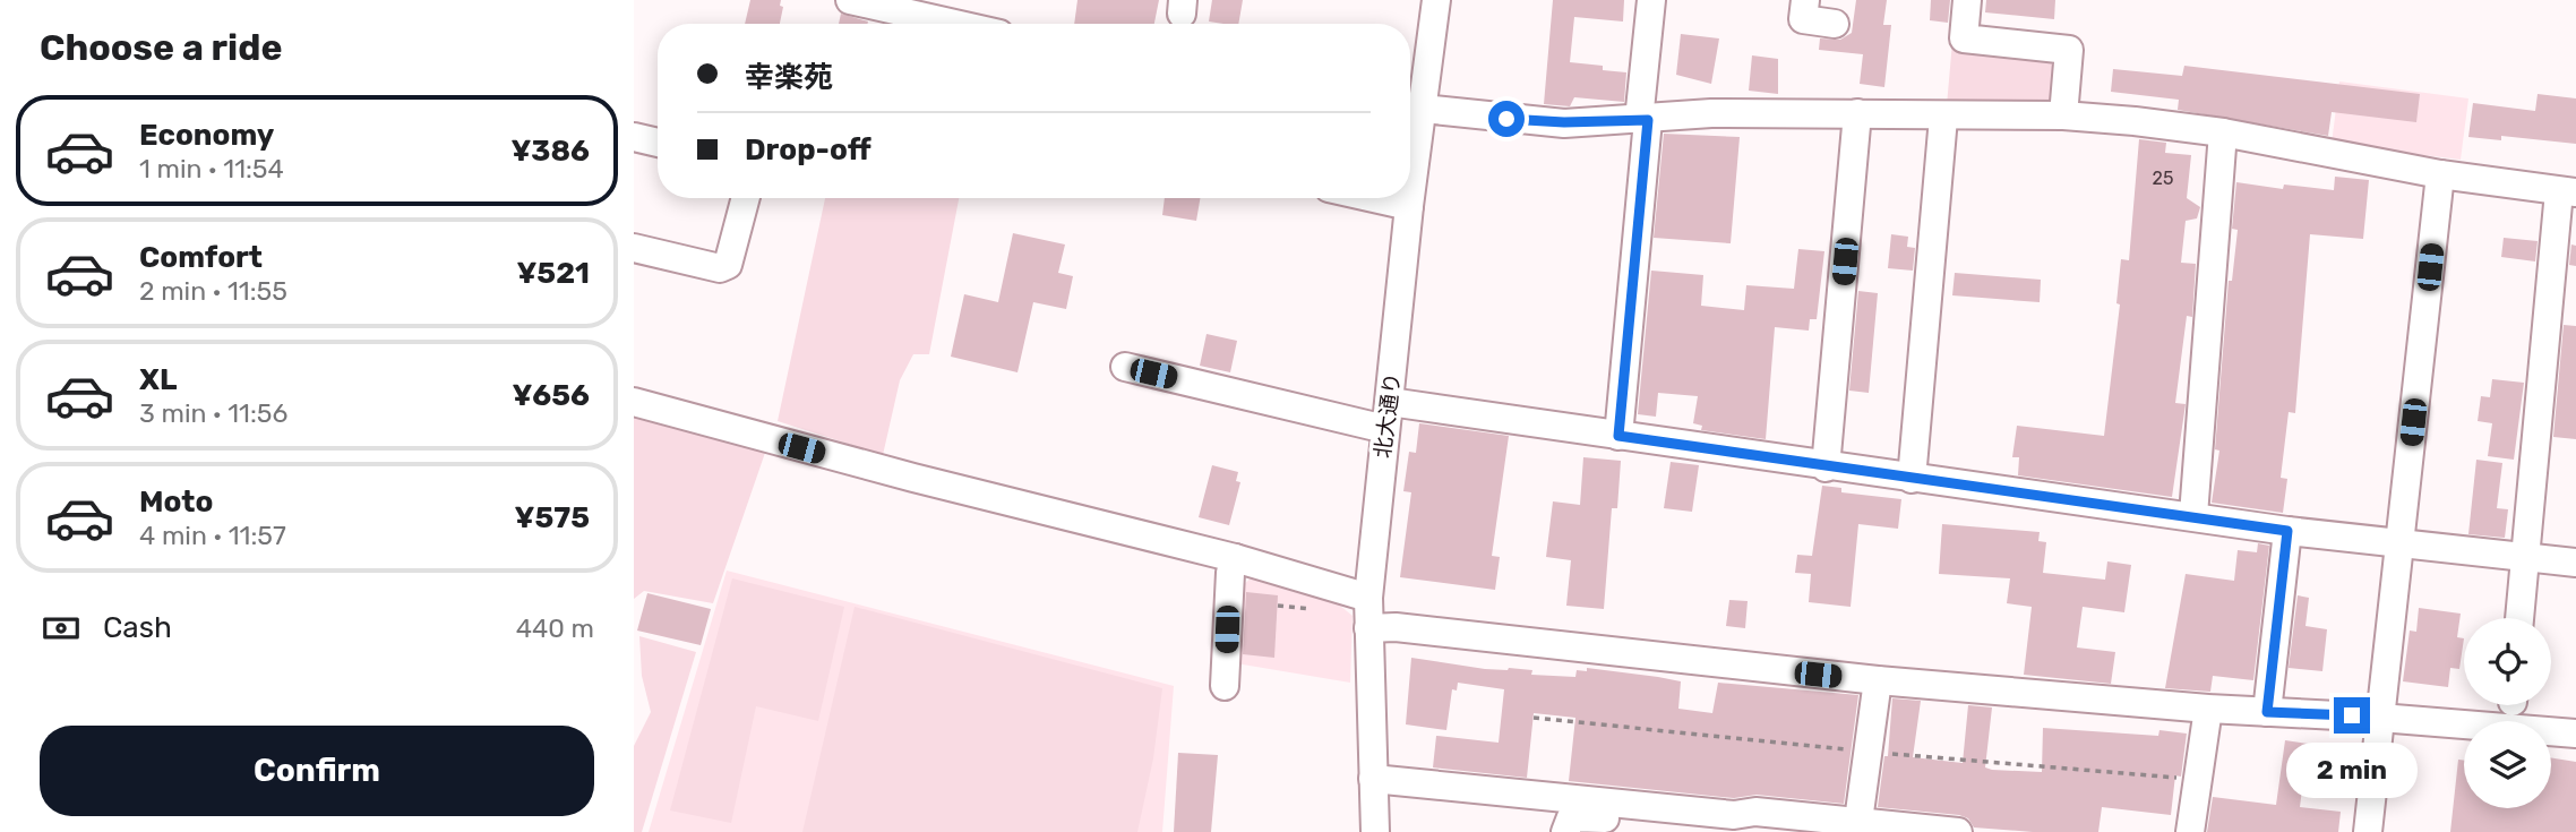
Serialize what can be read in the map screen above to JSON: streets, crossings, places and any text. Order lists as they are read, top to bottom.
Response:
{
  "streets": {
    "street": ["北大通り"]
  },
  "house_numbers": ["25"],
  "page": {
    "heading": "Choose a ride",
    "banner": ["幸楽苑", "Drop-off"],
    "list": [
      {
        "name": "Economy",
        "note": "1 min · 11:54",
        "value": "¥386"
      },
      {
        "name": "Comfort",
        "note": "2 min · 11:55",
        "value": "¥521"
      },
      {
        "name": "XL",
        "note": "3 min · 11:56",
        "value": "¥656"
      },
      {
        "name": "Moto",
        "note": "4 min · 11:57",
        "value": "¥575"
      }
    ],
    "pay": ["Cash", "440 m"],
    "buttons": "Confirm",
    "bubble": "2 min"
  }
}
